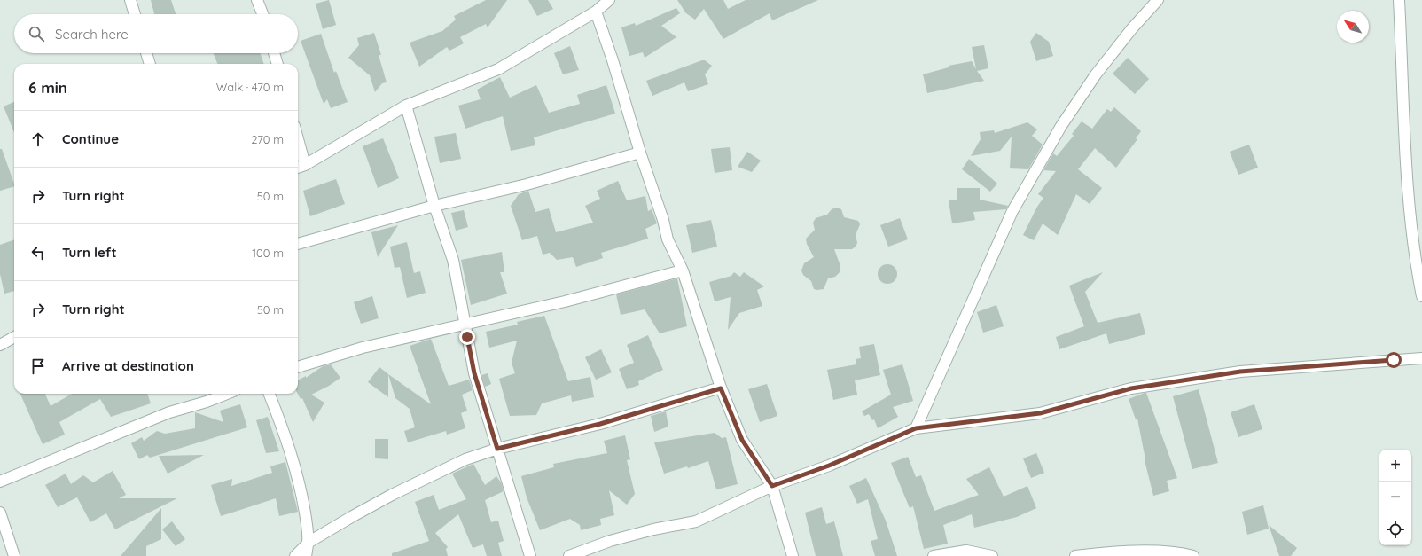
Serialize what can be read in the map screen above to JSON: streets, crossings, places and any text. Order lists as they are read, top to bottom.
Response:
{
  "north": "top left",
  "page": {
    "search": "Search here",
    "heading": ["6 min", "Walk · 470 m"],
    "list": [
      ["Continue", "270 m"],
      ["Turn right", "50 m"],
      ["Turn left", "100 m"],
      ["Turn right", "50 m"],
      "Arrive at destination"
    ],
    "map_buttons": ["+", "−"]
  }
}
